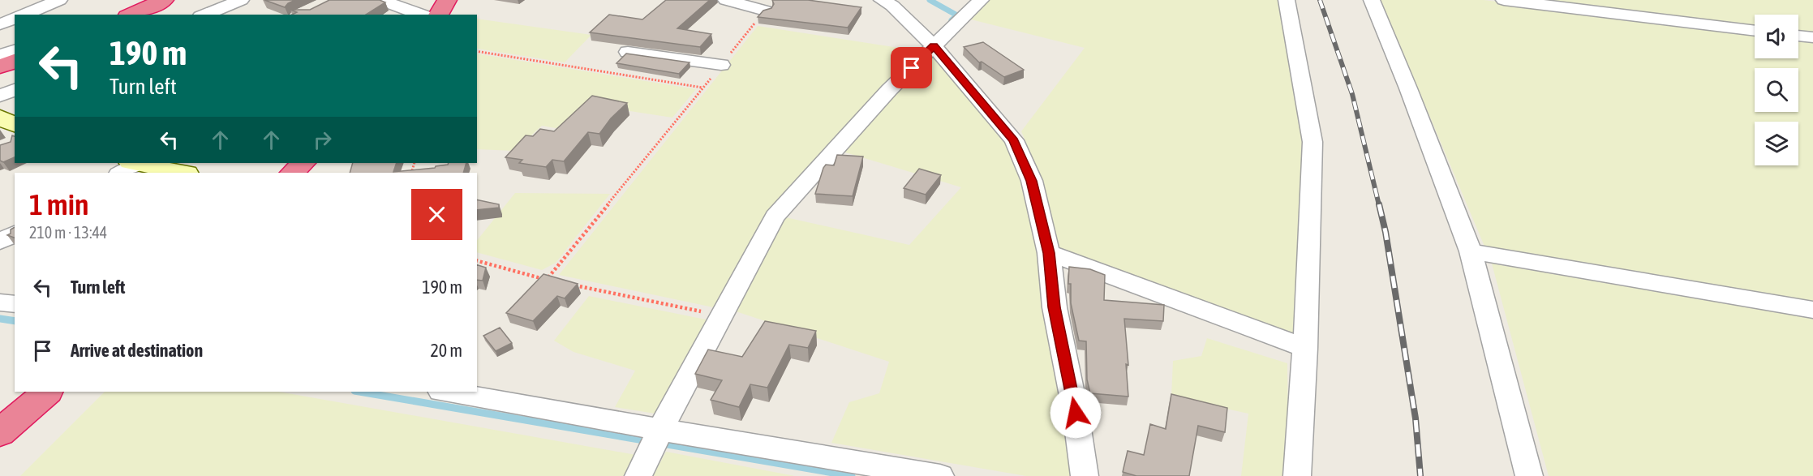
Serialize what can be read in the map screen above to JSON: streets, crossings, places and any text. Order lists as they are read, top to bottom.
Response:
{
  "page": {
    "turn": ["190 m", "Turn left"],
    "heading": ["1 min", "210 m · 13:44"],
    "list": [
      {
        "name": "Turn left",
        "value": "190 m"
      },
      {
        "name": "Arrive at destination",
        "value": "20 m"
      }
    ]
  }
}
